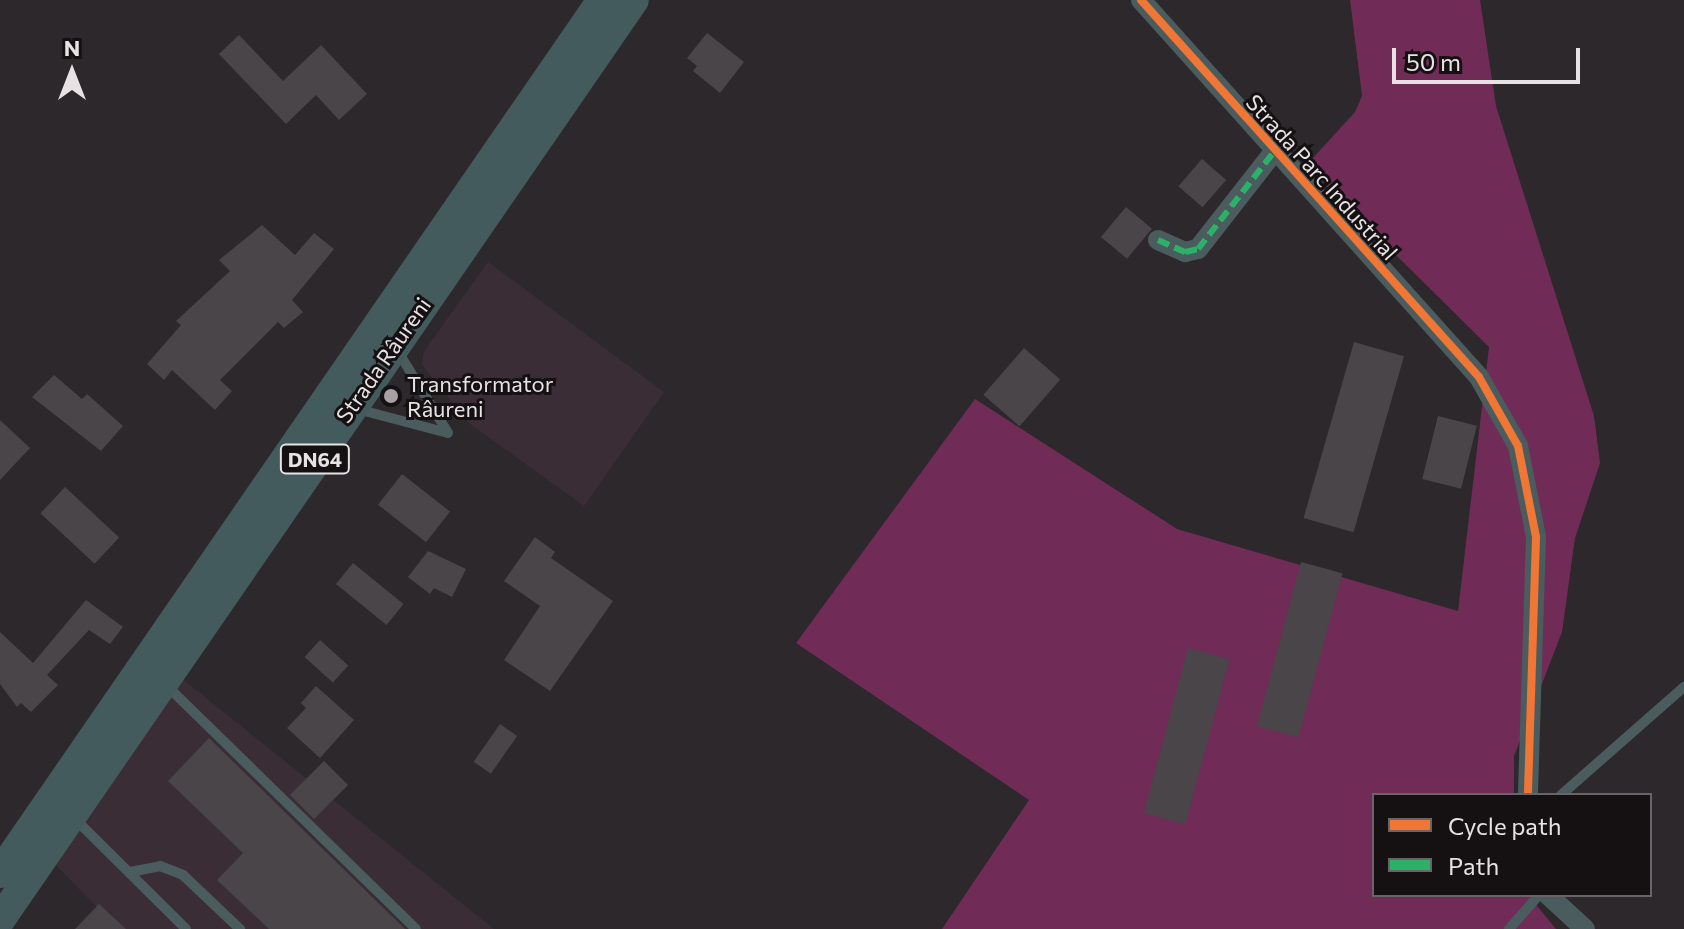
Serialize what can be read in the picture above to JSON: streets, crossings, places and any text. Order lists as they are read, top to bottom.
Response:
{
  "streets": {
    "main road": ["Strada Râureni", "DN64"],
    "street": ["Strada Parc Industrial"]
  },
  "places": ["Transformator Râureni"],
  "legend": ["Cycle path", "Path"],
  "scale_bar": "50 m",
  "north": "top"
}
